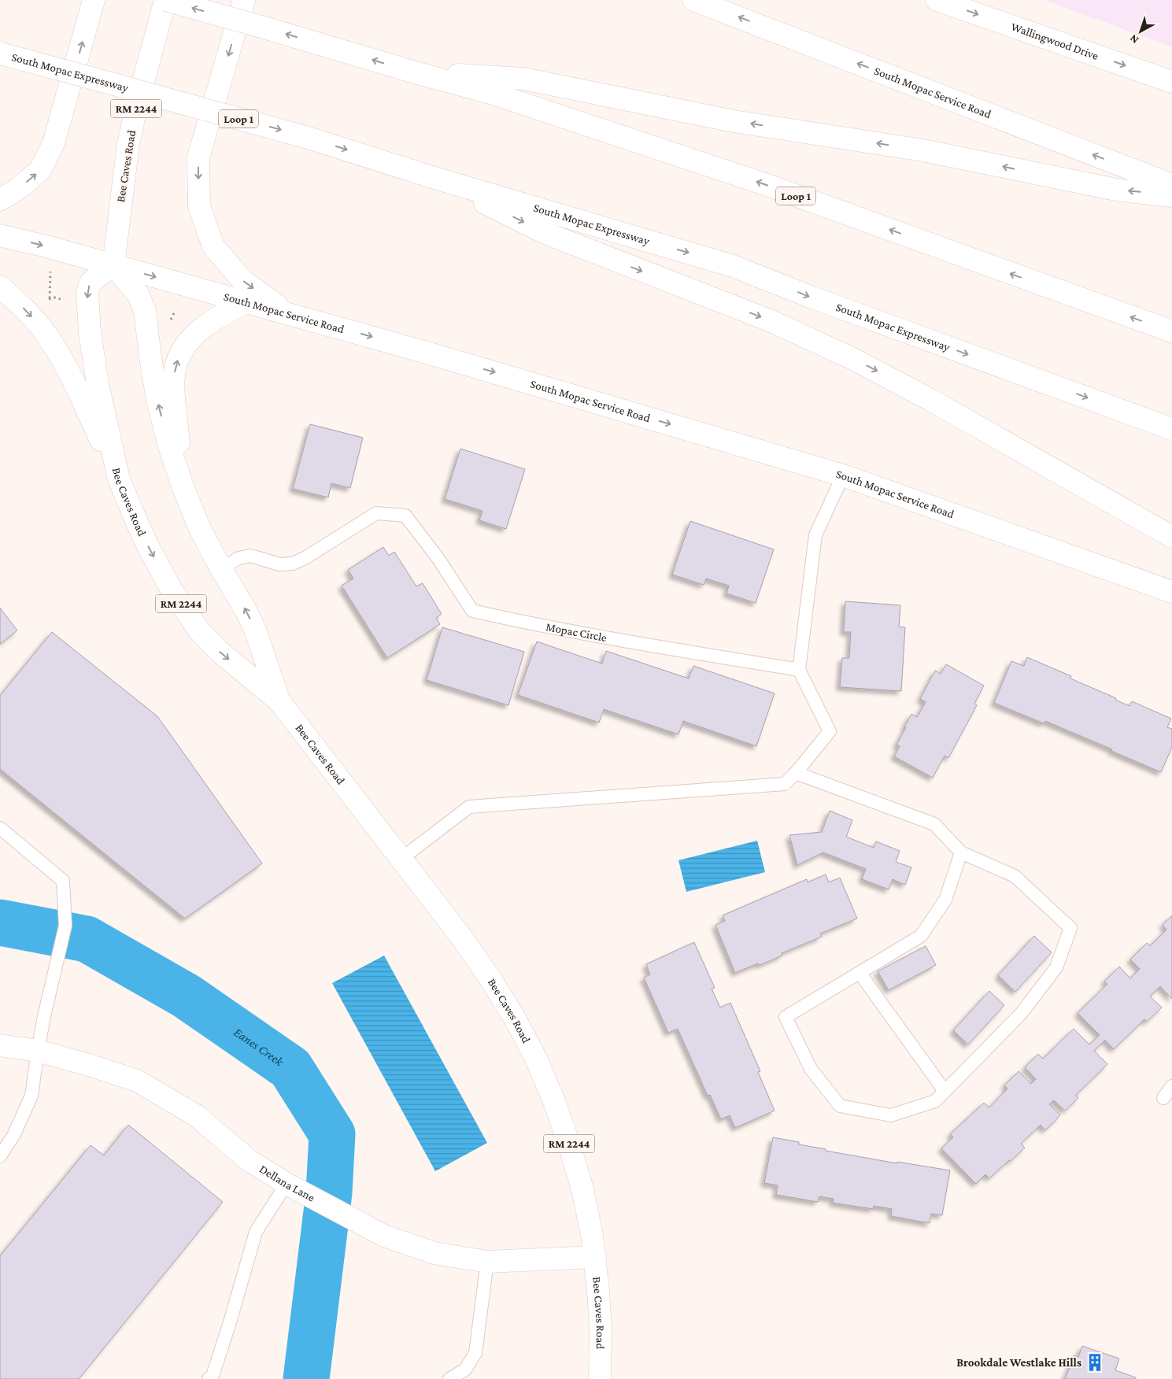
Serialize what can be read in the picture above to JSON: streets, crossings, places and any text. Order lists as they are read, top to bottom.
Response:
{
  "streets": {
    "main road": [
      "Wallingwood Drive",
      "South Mopac Expressway",
      "South Mopac Service Road",
      "RM 2244",
      "Loop 1",
      "Bee Caves Road",
      "Dellana Lane"
    ],
    "lane": ["Mopac Circle"]
  },
  "crossings": [
    ["South Mopac Service Road", "Bee Caves Road"],
    ["Loop 1", "Bee Caves Road"],
    ["Bee Caves Road", "Mopac Circle"],
    ["Bee Caves Road", "Dellana Lane"]
  ],
  "water": ["Eanes Creek"],
  "places": {
    "building": ["Brookdale Westlake Hills"]
  },
  "north": "bottom left"
}
